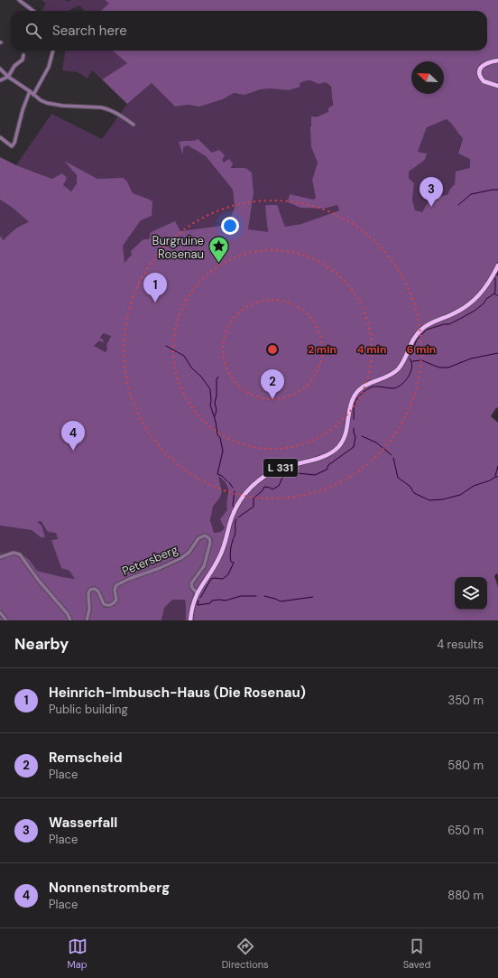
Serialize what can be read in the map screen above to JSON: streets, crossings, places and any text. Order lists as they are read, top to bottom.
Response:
{
  "streets": {
    "main road": ["L 331"],
    "street": ["Petersberg"]
  },
  "crossings": [
    ["L 331", "Petersberg"]
  ],
  "places": {
    "place": ["Burgruine Rosenau"]
  },
  "north": "top left",
  "page": {
    "search": "Search here",
    "pins": [
      "3",
      "1",
      "2",
      "4"
    ],
    "heading": ["Nearby", "4 results"],
    "list": [
      {
        "mark": "1",
        "name": "Heinrich-Imbusch-Haus (Die Rosenau)",
        "note": "Public building",
        "value": "350 m"
      },
      {
        "mark": "2",
        "name": "Remscheid",
        "note": "Place",
        "value": "580 m"
      },
      {
        "mark": "3",
        "name": "Wasserfall",
        "note": "Place",
        "value": "650 m"
      },
      {
        "mark": "4",
        "name": "Nonnenstromberg",
        "note": "Place",
        "value": "880 m"
      }
    ],
    "nav": ["Map", "Directions", "Saved"]
  },
  "rings": ["2 min", "4 min", "6 min"]
}
